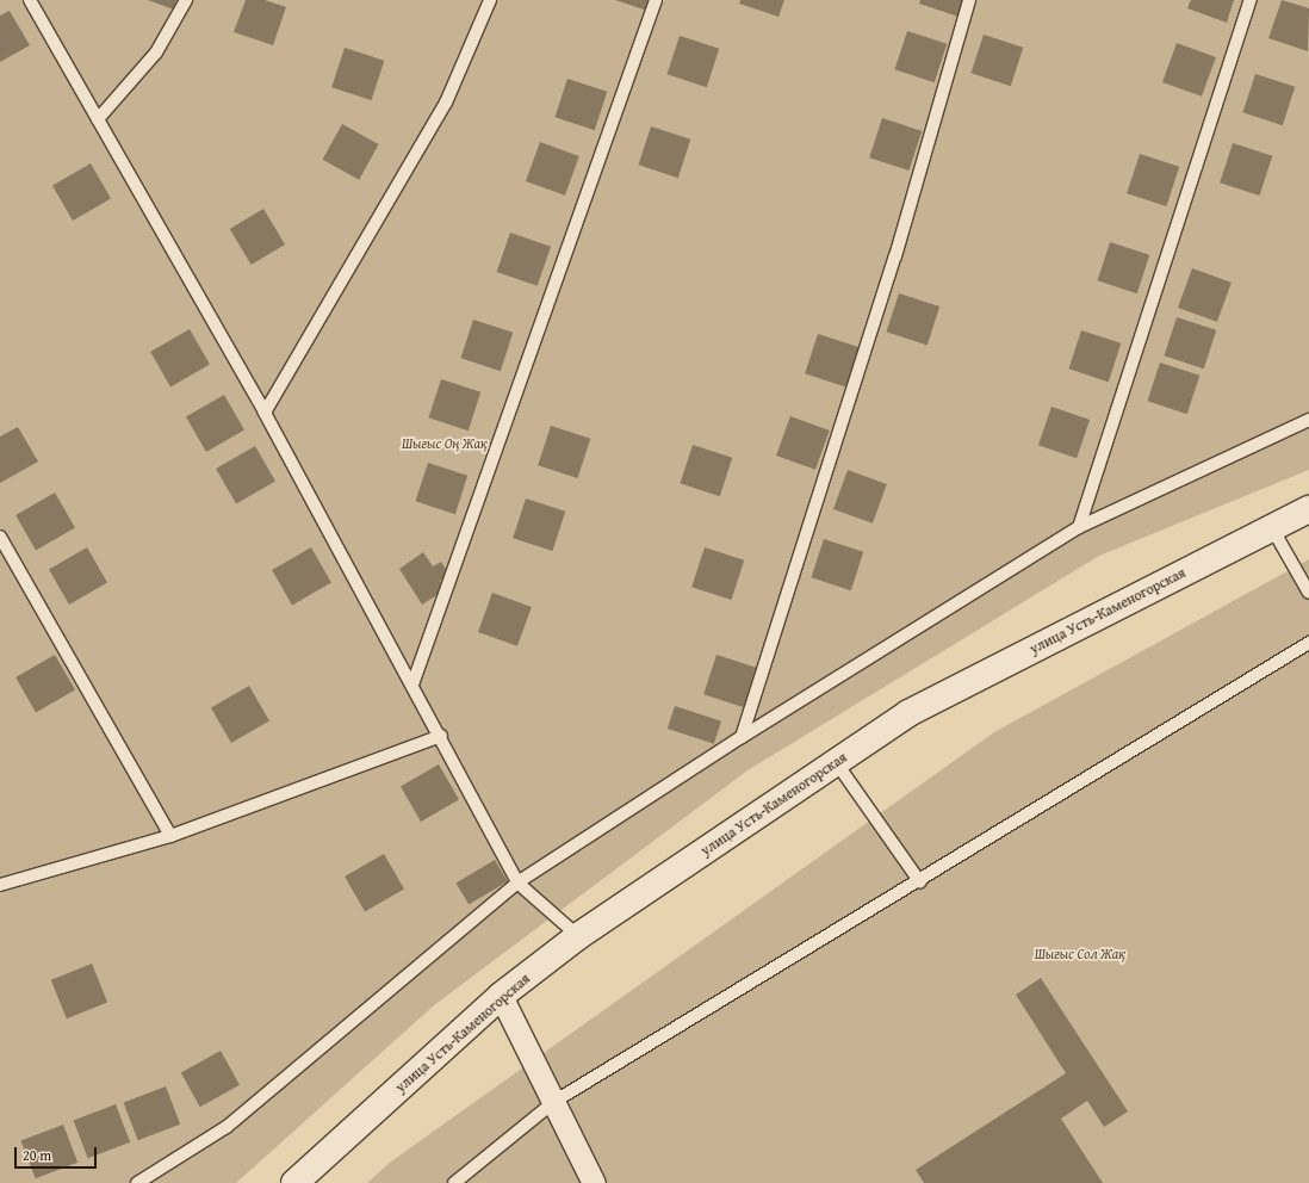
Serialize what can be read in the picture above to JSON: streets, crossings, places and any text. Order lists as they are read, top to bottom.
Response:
{
  "streets": {
    "street": ["улица Усть-Каменогорская"]
  },
  "parks": ["Шығыс Оң Жақ", "Шығыс Сол Жақ"],
  "scale_bar": "20 m"
}
